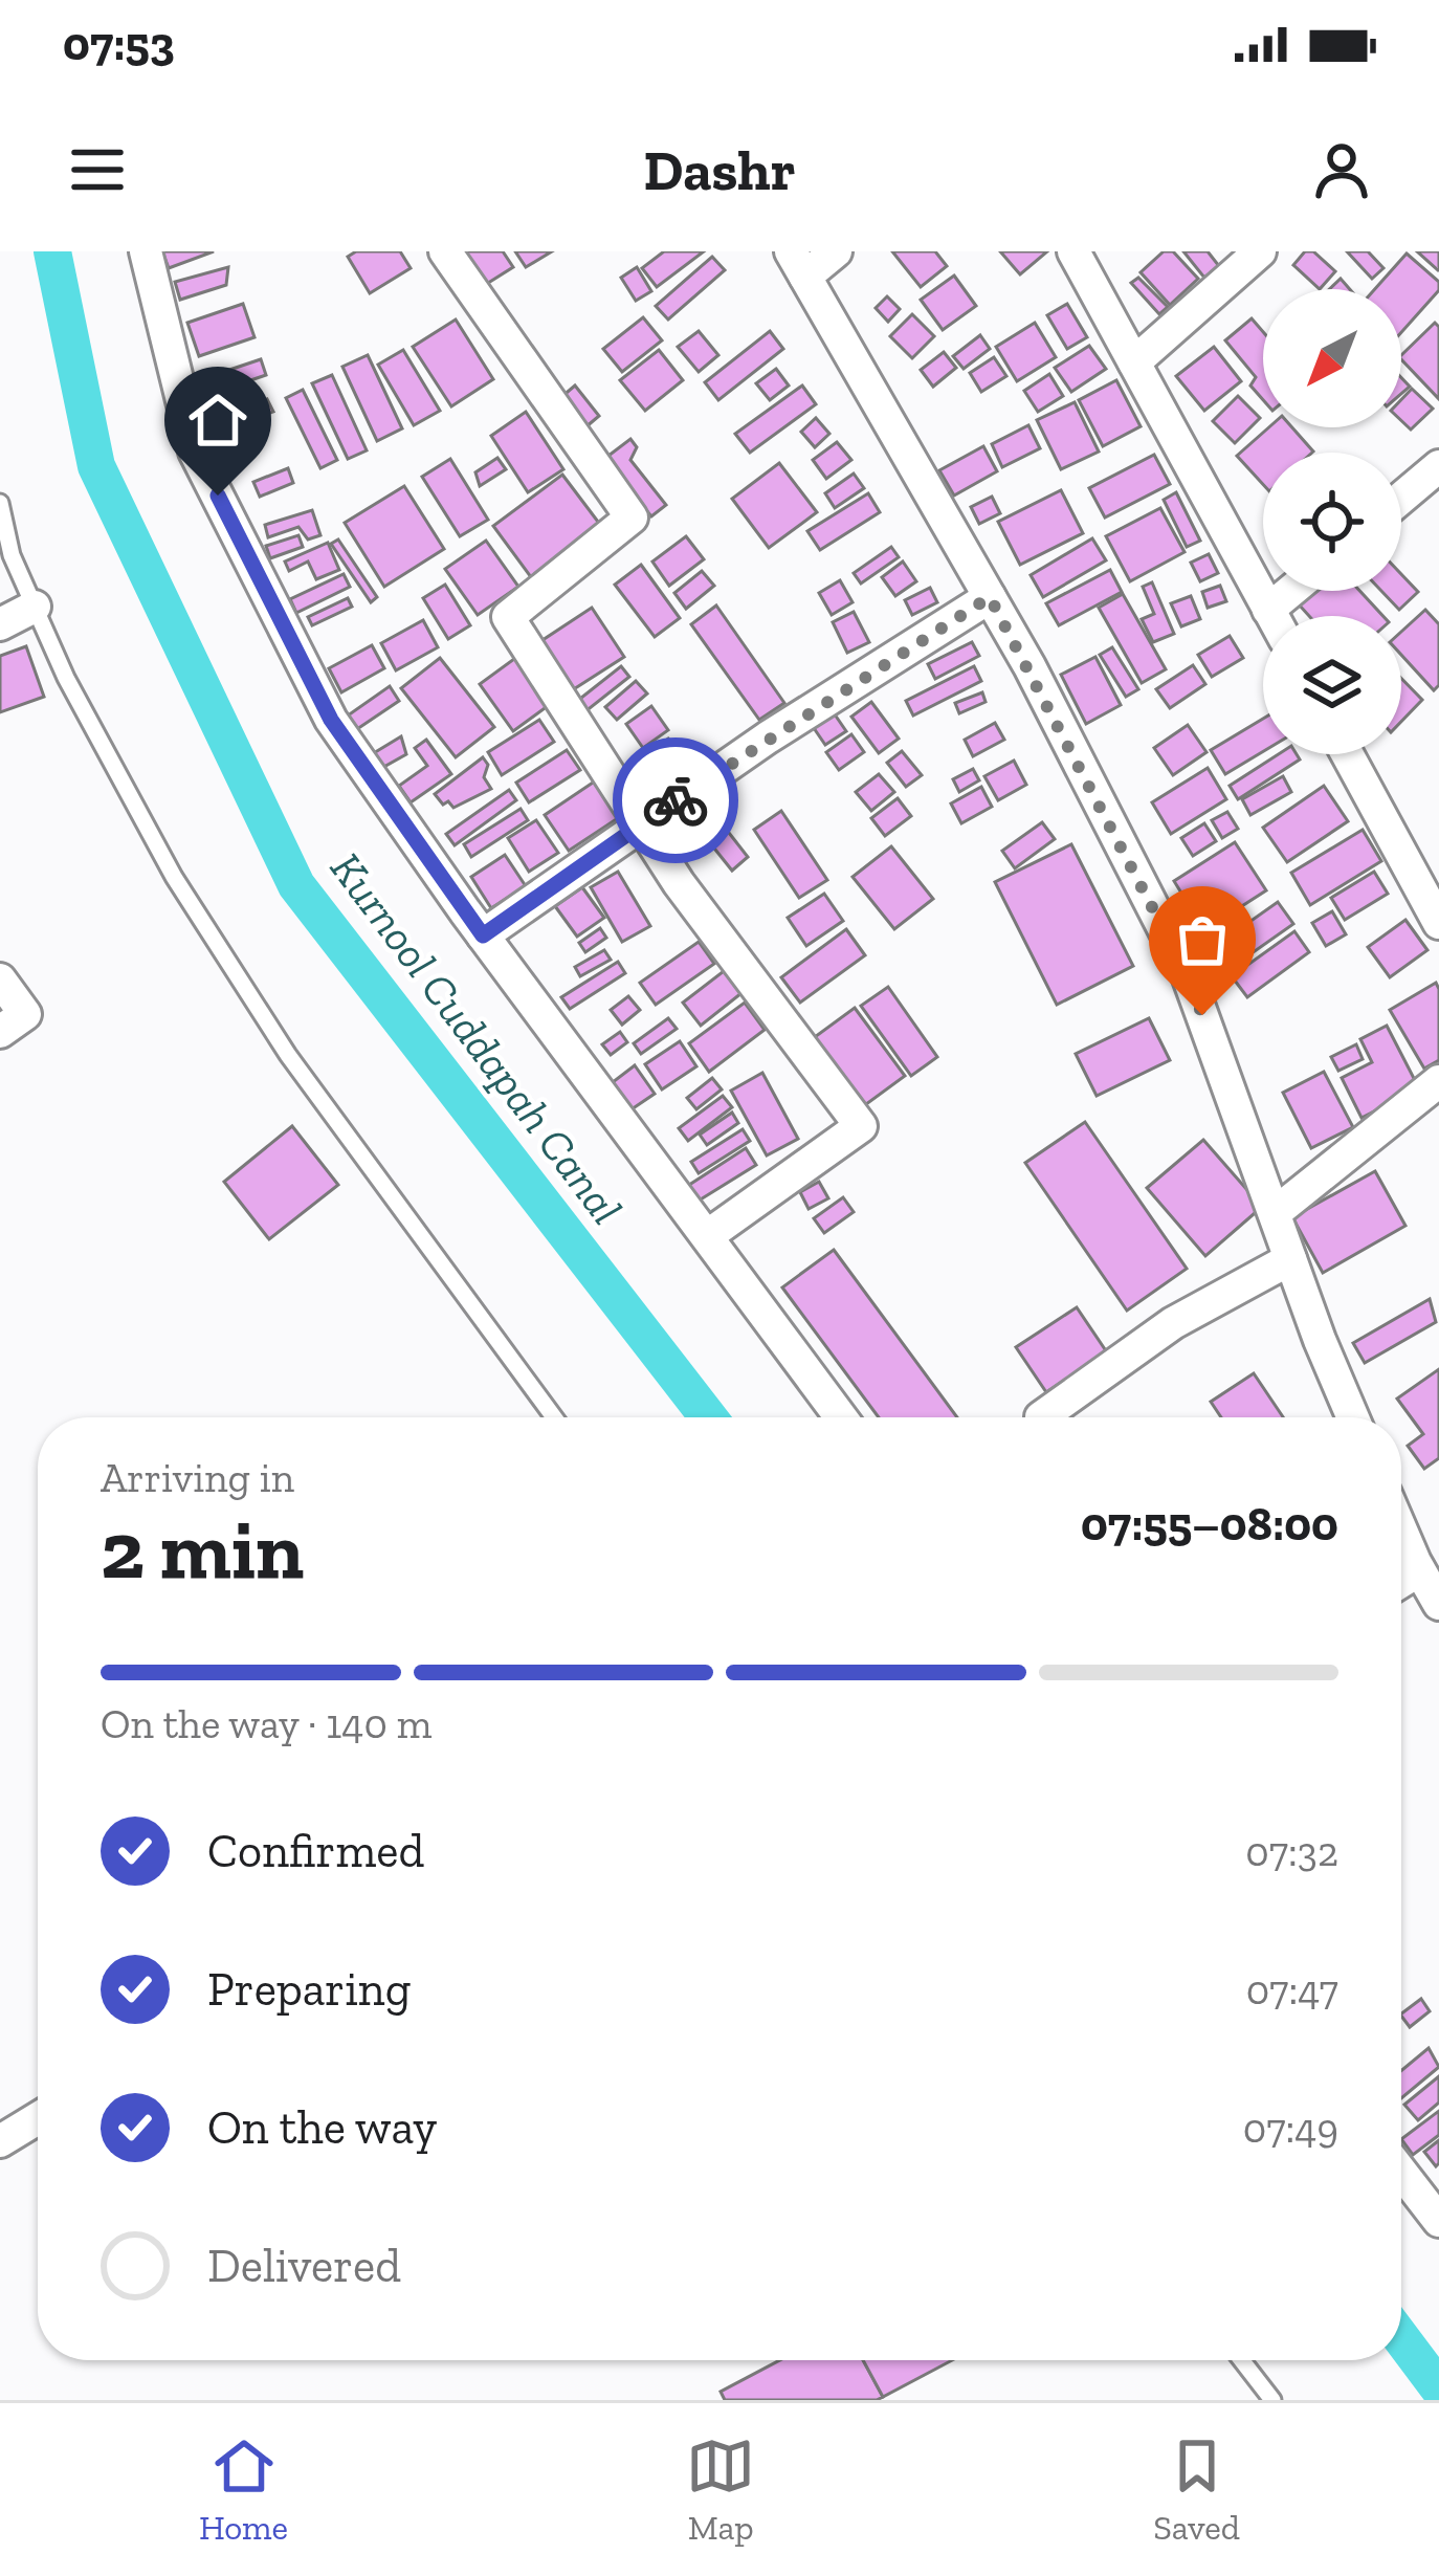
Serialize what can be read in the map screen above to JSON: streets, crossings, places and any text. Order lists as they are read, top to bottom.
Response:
{
  "water": ["Kurnool Cuddapah Canal"],
  "north": "bottom left",
  "page": {
    "status": "07:53",
    "header": "Dashr",
    "heading": ["2 min", "Arriving in", "07:55–08:00"],
    "bar": "On the way · 140 m",
    "list": [
      ["Confirmed", "07:32"],
      ["Preparing", "07:47"],
      ["On the way", "07:49"],
      "Delivered"
    ],
    "tabs": ["Home", "Map", "Saved"]
  }
}
